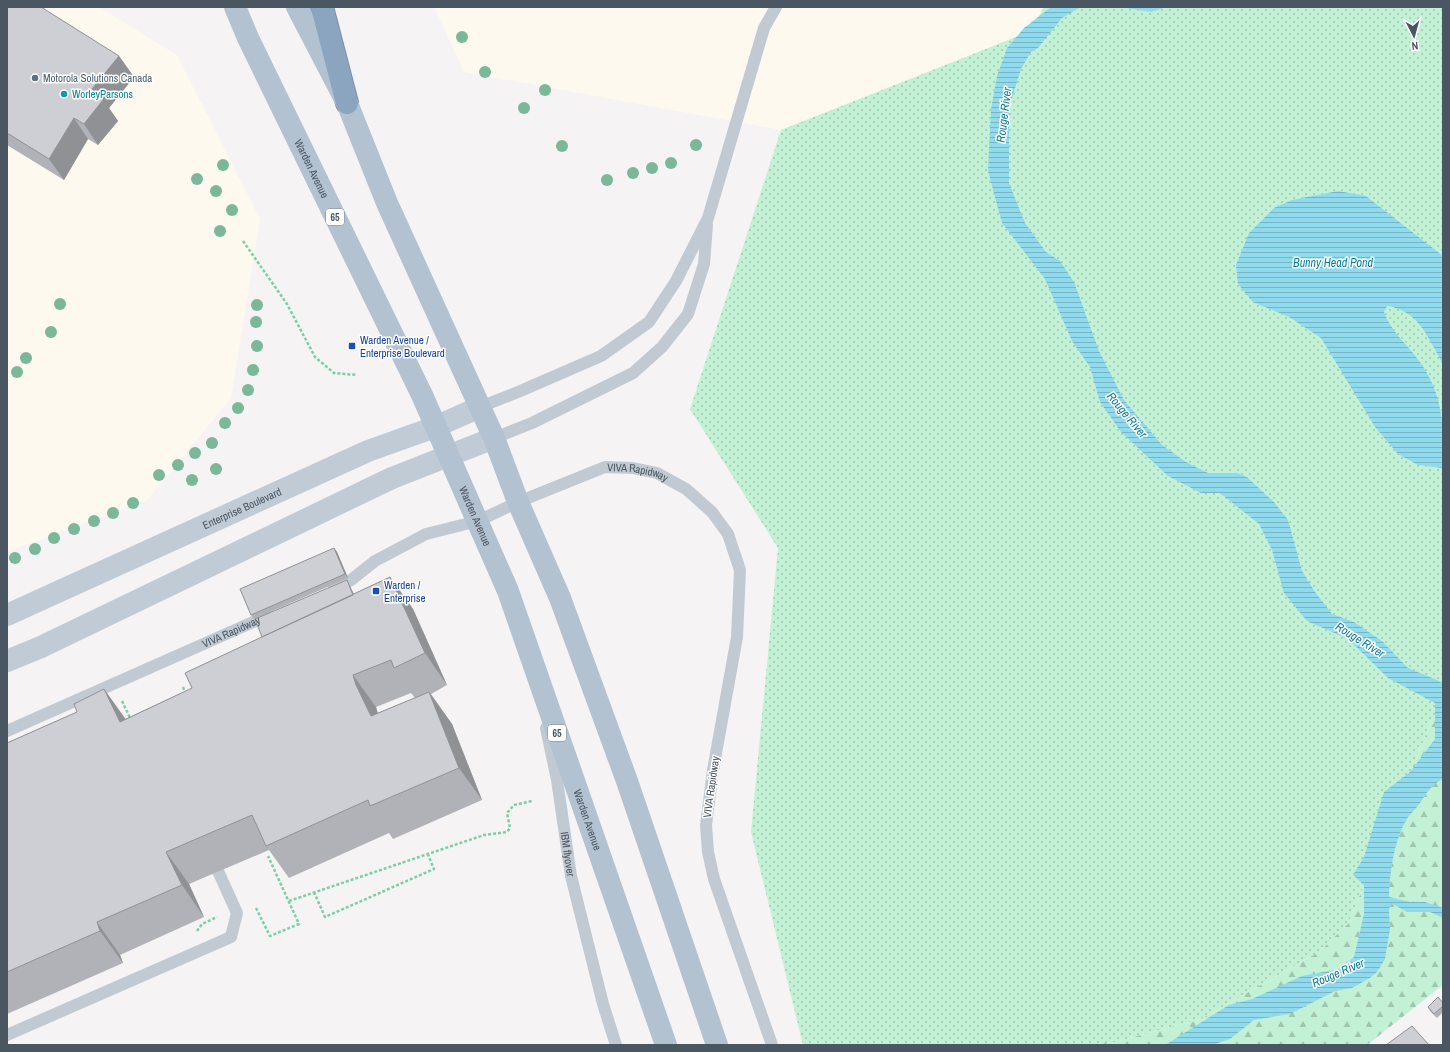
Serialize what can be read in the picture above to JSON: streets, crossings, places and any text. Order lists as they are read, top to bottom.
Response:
{
  "streets": {
    "main road": ["Warden Avenue", "65", "Enterprise Boulevard"],
    "lane": ["VIVA Rapidway", "IBM flyover"]
  },
  "crossings": [
    ["Warden Avenue", "VIVA Rapidway"],
    ["Warden Avenue", "Enterprise Boulevard"],
    ["Warden Avenue", "IBM flyover"]
  ],
  "water": ["Rouge River", "Bunny Head Pond"],
  "places": {
    "other": ["Motorola Solutions Canada", "WorleyParsons"],
    "transit": ["Warden Avenue / Enterprise Boulevard", "Warden / Enterprise"]
  },
  "north": "bottom"
}
